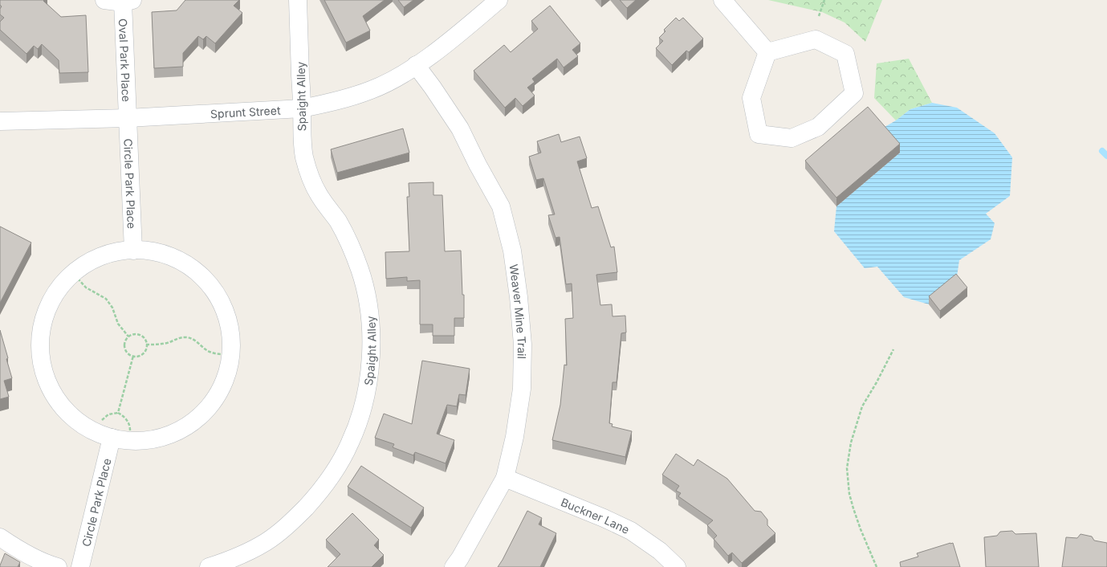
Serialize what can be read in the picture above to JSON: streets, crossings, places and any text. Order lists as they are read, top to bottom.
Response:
{
  "streets": {
    "street": [
      "Oval Park Place",
      "Spaight Alley",
      "Sprunt Street",
      "Circle Park Place",
      "Weaver Mine Trail",
      "Buckner Lane"
    ]
  },
  "crossings": [
    ["Oval Park Place", "Sprunt Street"],
    ["Oval Park Place", "Circle Park Place"],
    ["Spaight Alley", "Sprunt Street"],
    ["Sprunt Street", "Circle Park Place"],
    ["Sprunt Street", "Weaver Mine Trail"],
    ["Weaver Mine Trail", "Buckner Lane"]
  ]
}
